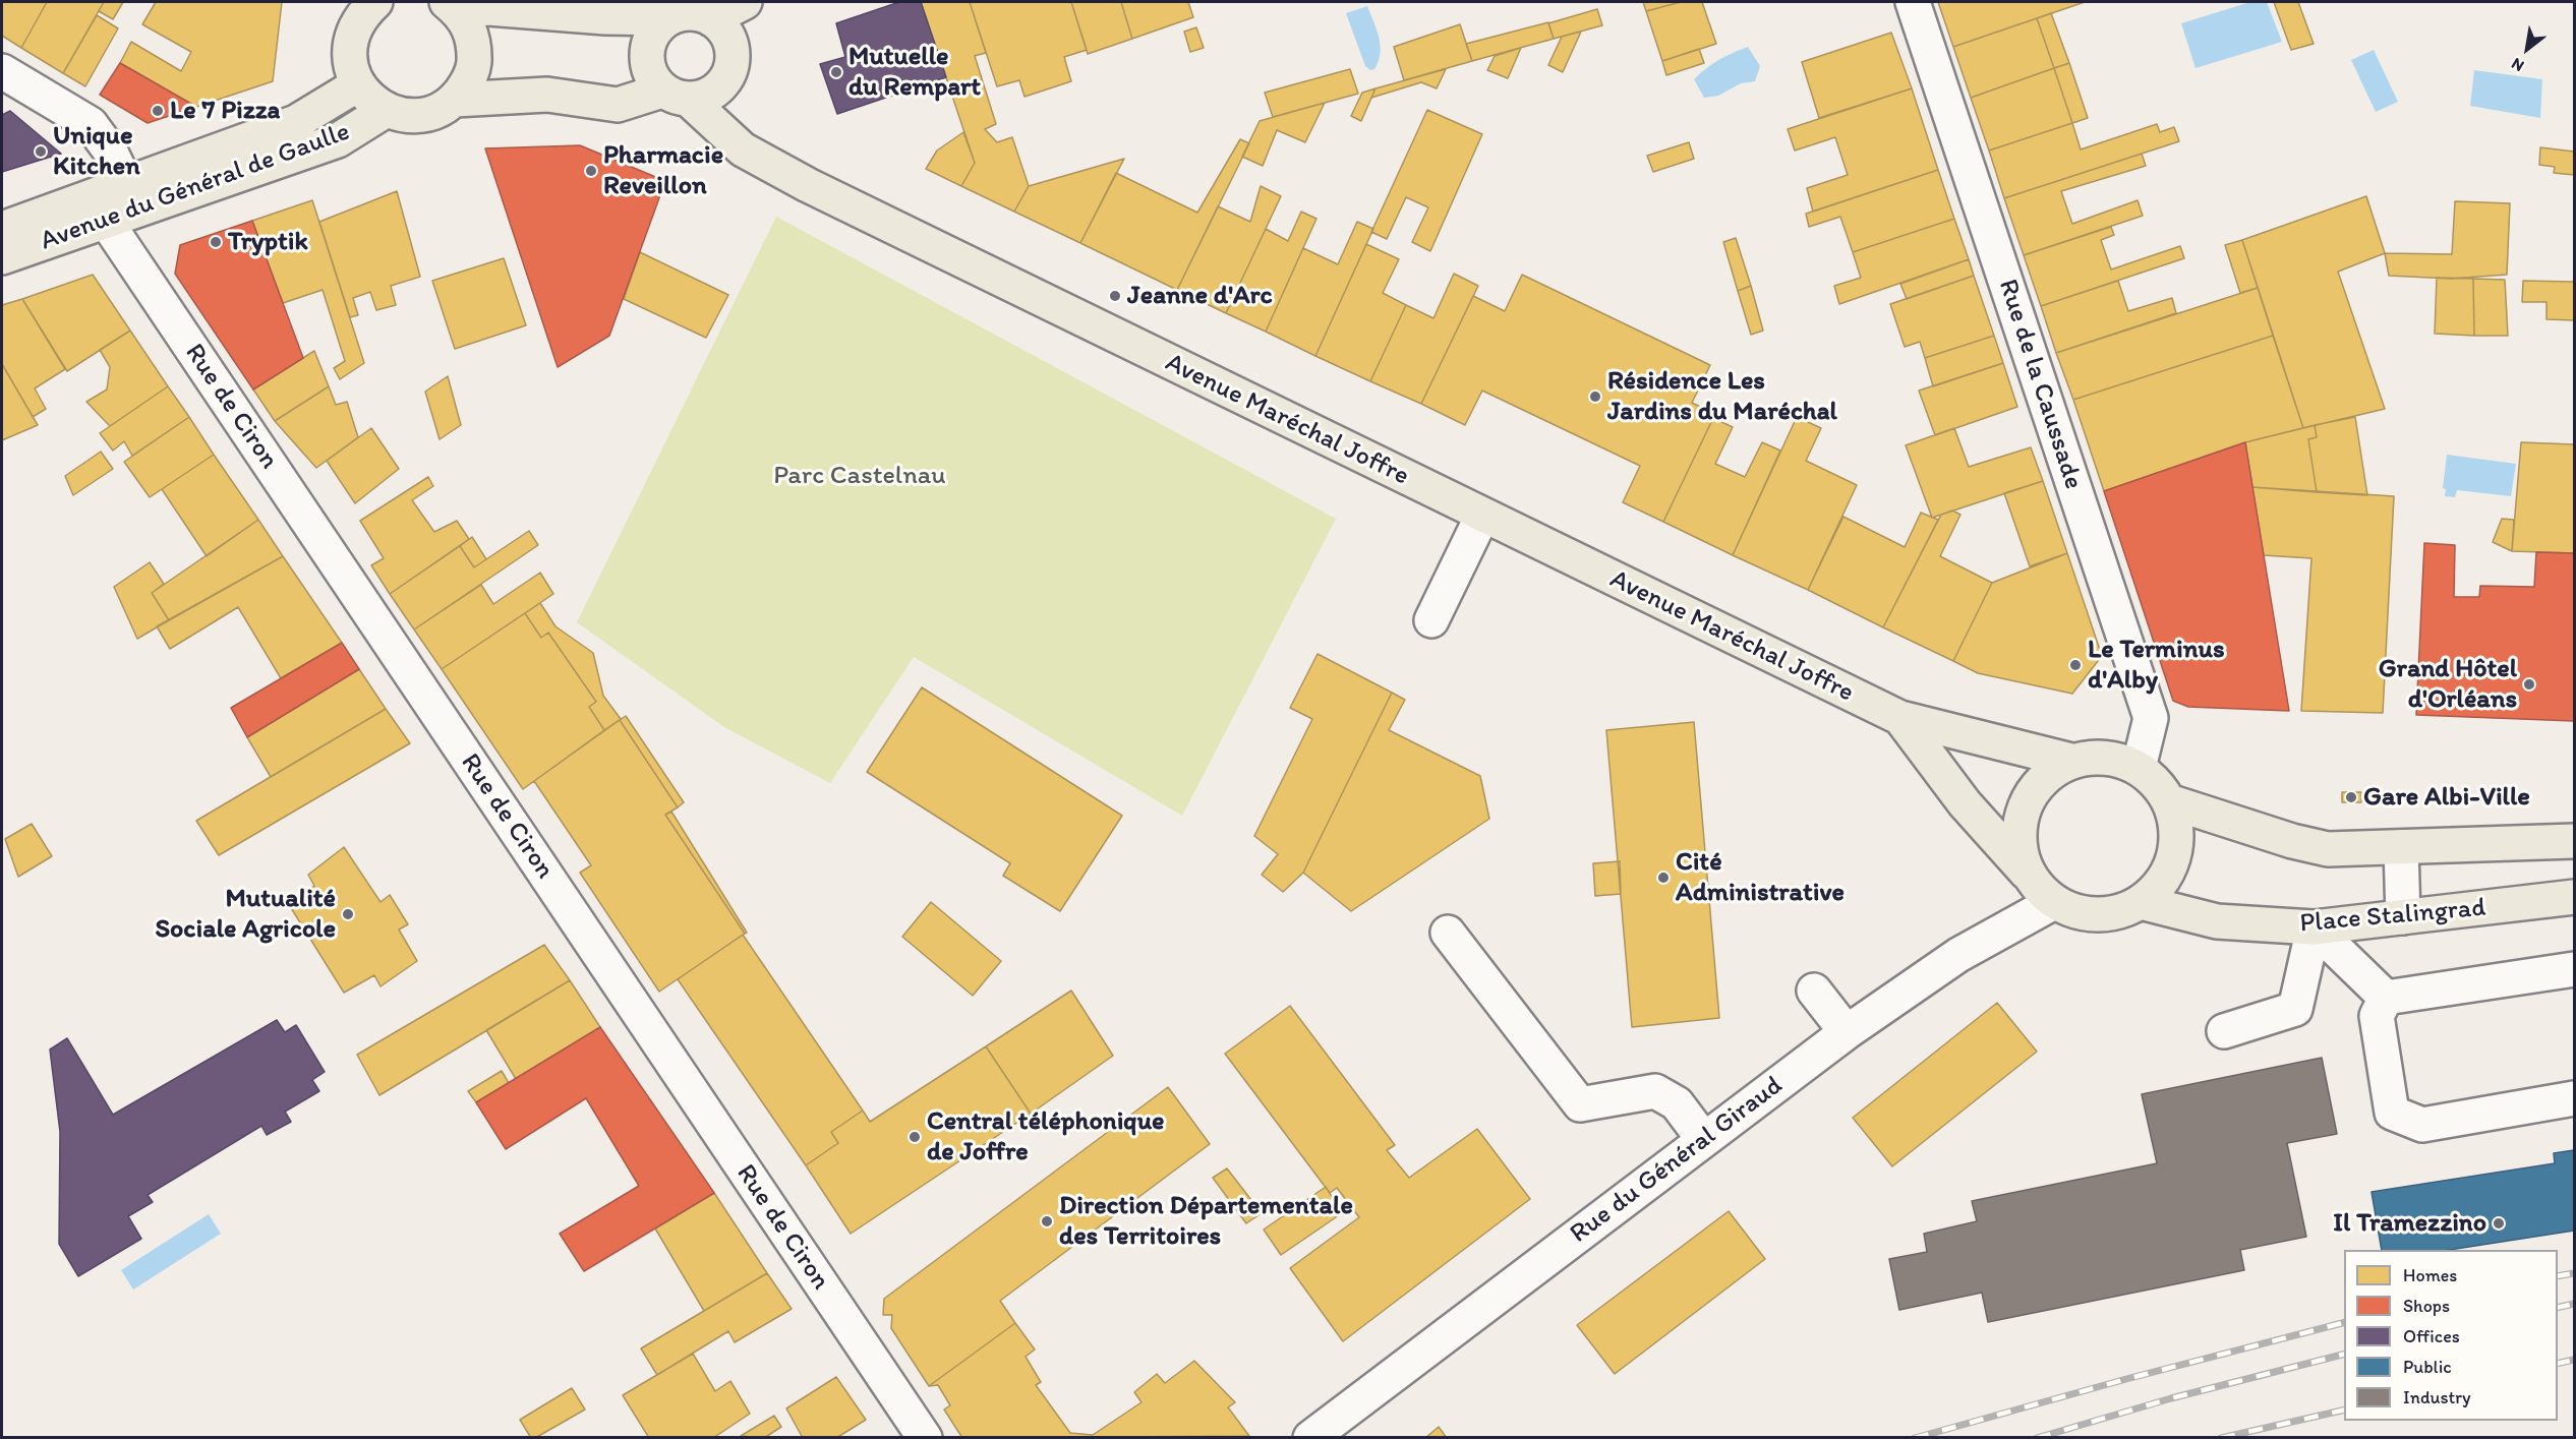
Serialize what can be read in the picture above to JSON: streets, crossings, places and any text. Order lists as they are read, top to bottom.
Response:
{
  "streets": {
    "main road": ["Avenue du Général de Gaulle", "Avenue Maréchal Joffre", "Place Stalingrad"],
    "street": ["Rue de la Caussade", "Rue de Ciron", "Rue du Général Giraud"]
  },
  "crossings": [
    ["Avenue du Général de Gaulle", "Rue de Ciron"],
    ["Rue de la Caussade", "Avenue Maréchal Joffre"],
    ["Rue de la Caussade", "Place Stalingrad"],
    ["Rue de la Caussade", "Rue du Général Giraud"],
    ["Avenue Maréchal Joffre", "Place Stalingrad"],
    ["Avenue Maréchal Joffre", "Rue du Général Giraud"],
    ["Place Stalingrad", "Rue du Général Giraud"]
  ],
  "parks": ["Parc Castelnau"],
  "places": [
    "Mutuelle du Rempart",
    "Le 7 Pizza",
    "Unique Kitchen",
    "Pharmacie Reveillon",
    "Tryptik",
    "Jeanne d'Arc",
    "Résidence Les Jardins du Maréchal",
    "Le Terminus d'Alby",
    "Grand Hôtel d'Orléans",
    "Gare Albi-Ville",
    "Cité Administrative",
    "Mutualité Sociale Agricole",
    "Central téléphonique de Joffre",
    "Direction Départementale des Territoires",
    "Il Tramezzino"
  ],
  "legend": [
    "Homes",
    "Shops",
    "Offices",
    "Public",
    "Industry"
  ],
  "north": "bottom left"
}
